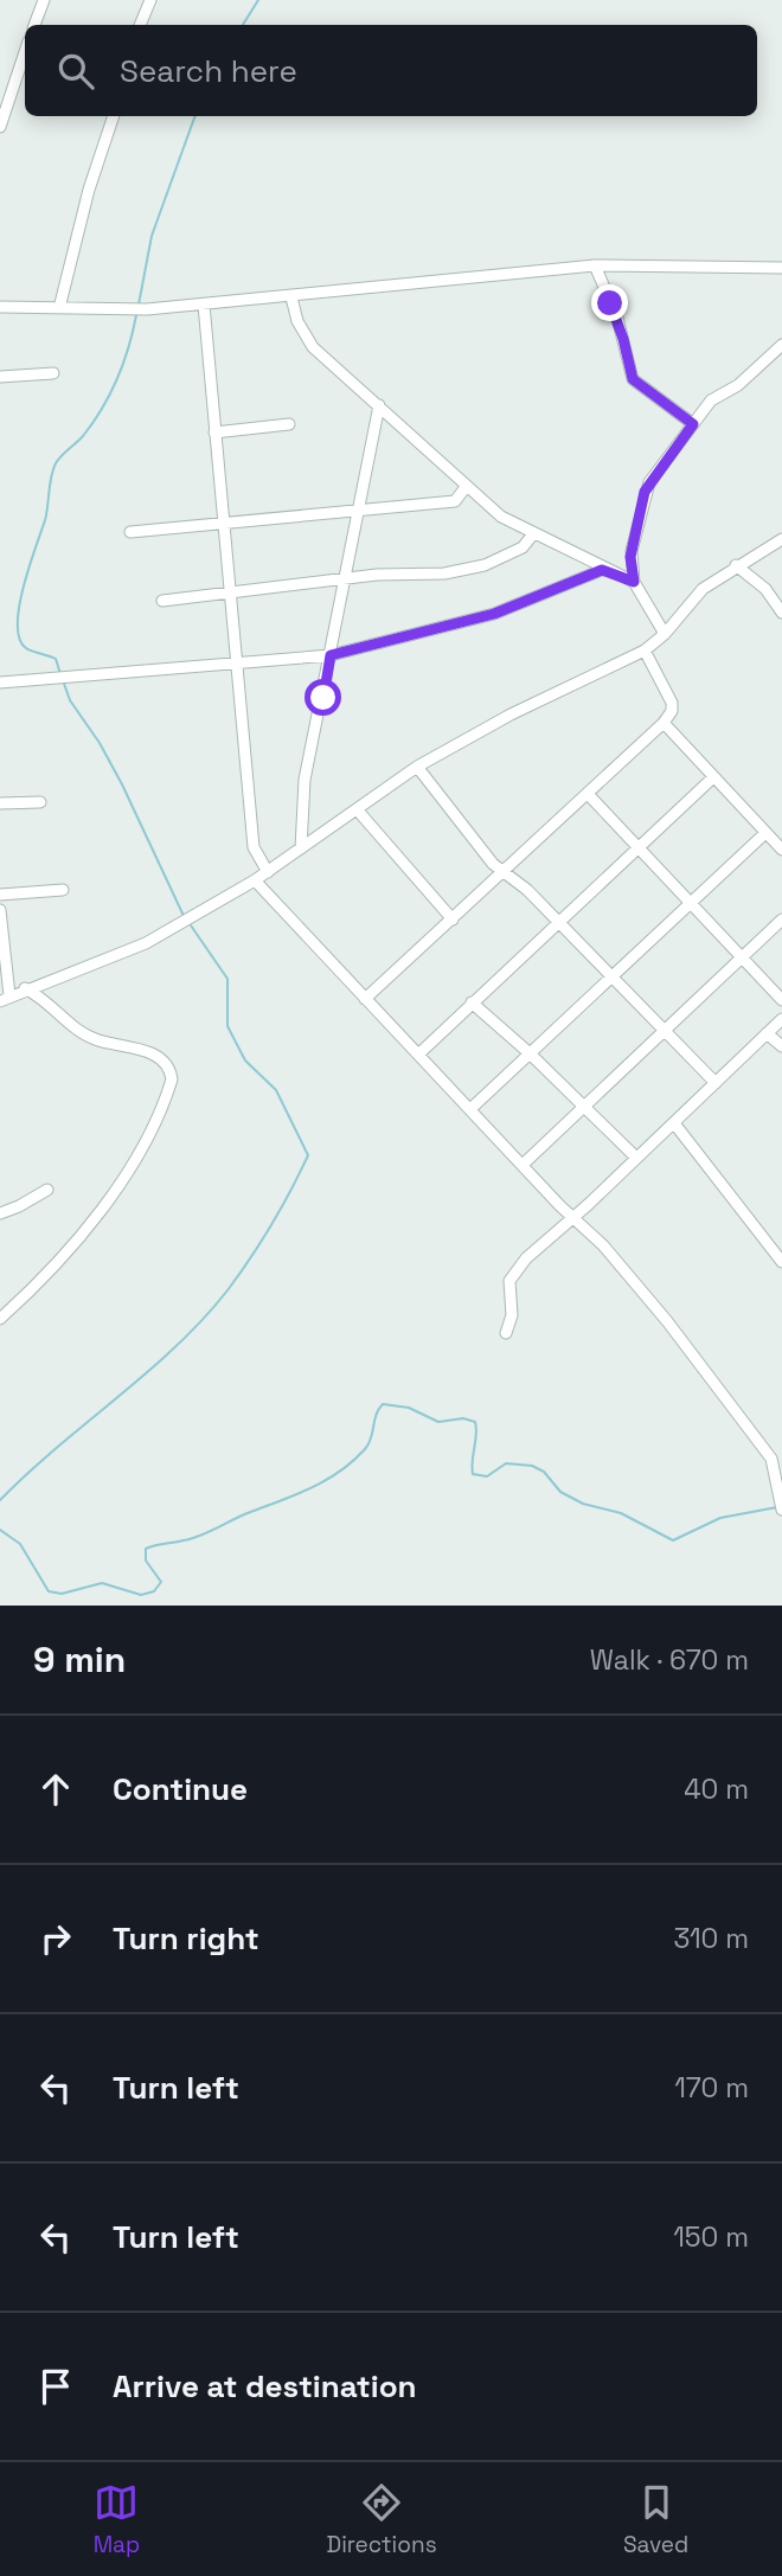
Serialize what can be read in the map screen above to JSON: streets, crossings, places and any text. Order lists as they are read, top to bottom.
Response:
{
  "page": {
    "search": "Search here",
    "heading": ["9 min", "Walk · 670 m"],
    "list": [
      ["Continue", "40 m"],
      ["Turn right", "310 m"],
      ["Turn left", "170 m"],
      ["Turn left", "150 m"],
      "Arrive at destination"
    ],
    "nav": ["Map", "Directions", "Saved"]
  }
}
